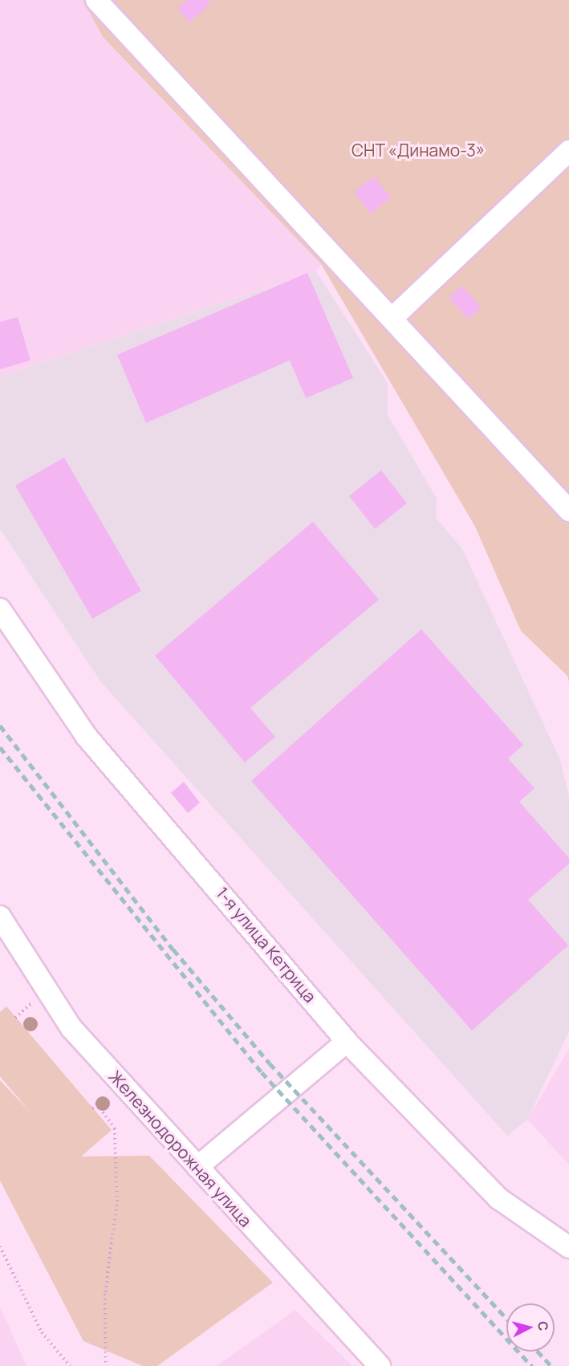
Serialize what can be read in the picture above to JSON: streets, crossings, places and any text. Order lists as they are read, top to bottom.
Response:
{
  "streets": {
    "street": ["1-я улица Кетрица", "Железнодорожная улица"]
  },
  "parks": ["СНТ «Динамо-3»"],
  "north": "right"
}
